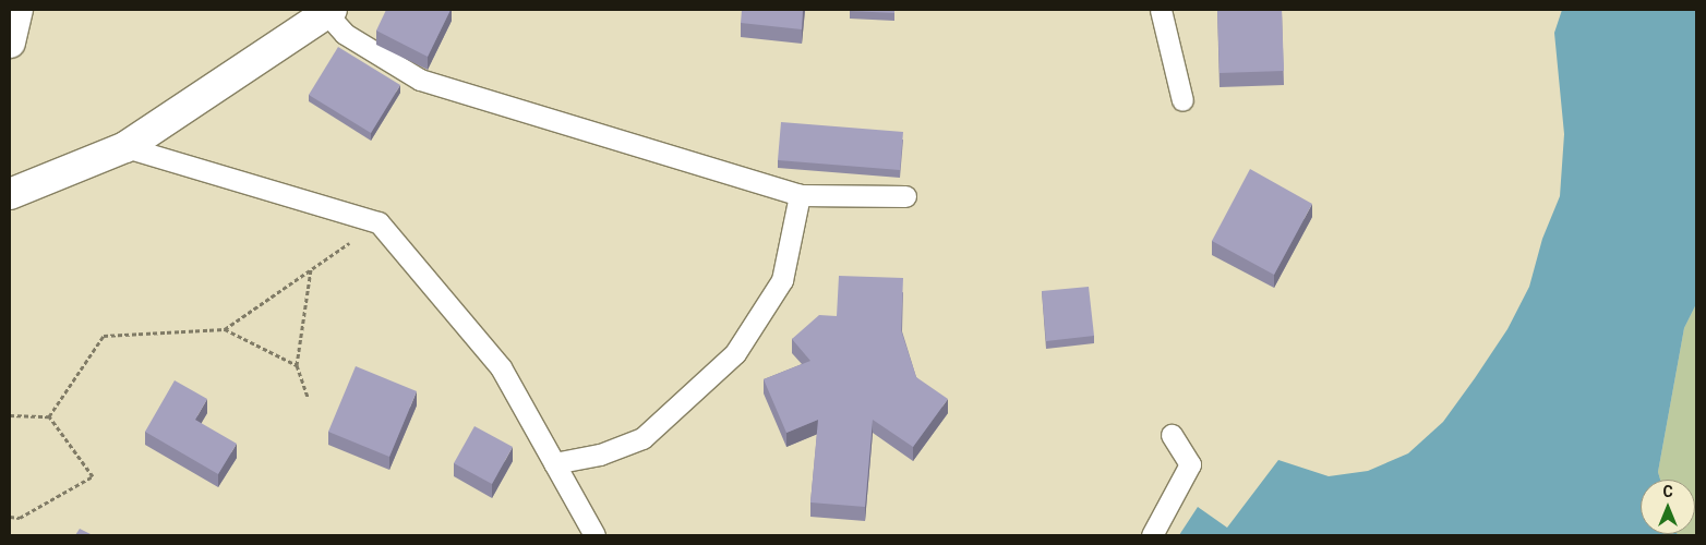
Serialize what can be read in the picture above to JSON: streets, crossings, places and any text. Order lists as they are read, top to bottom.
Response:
{
  "north": "top"
}
